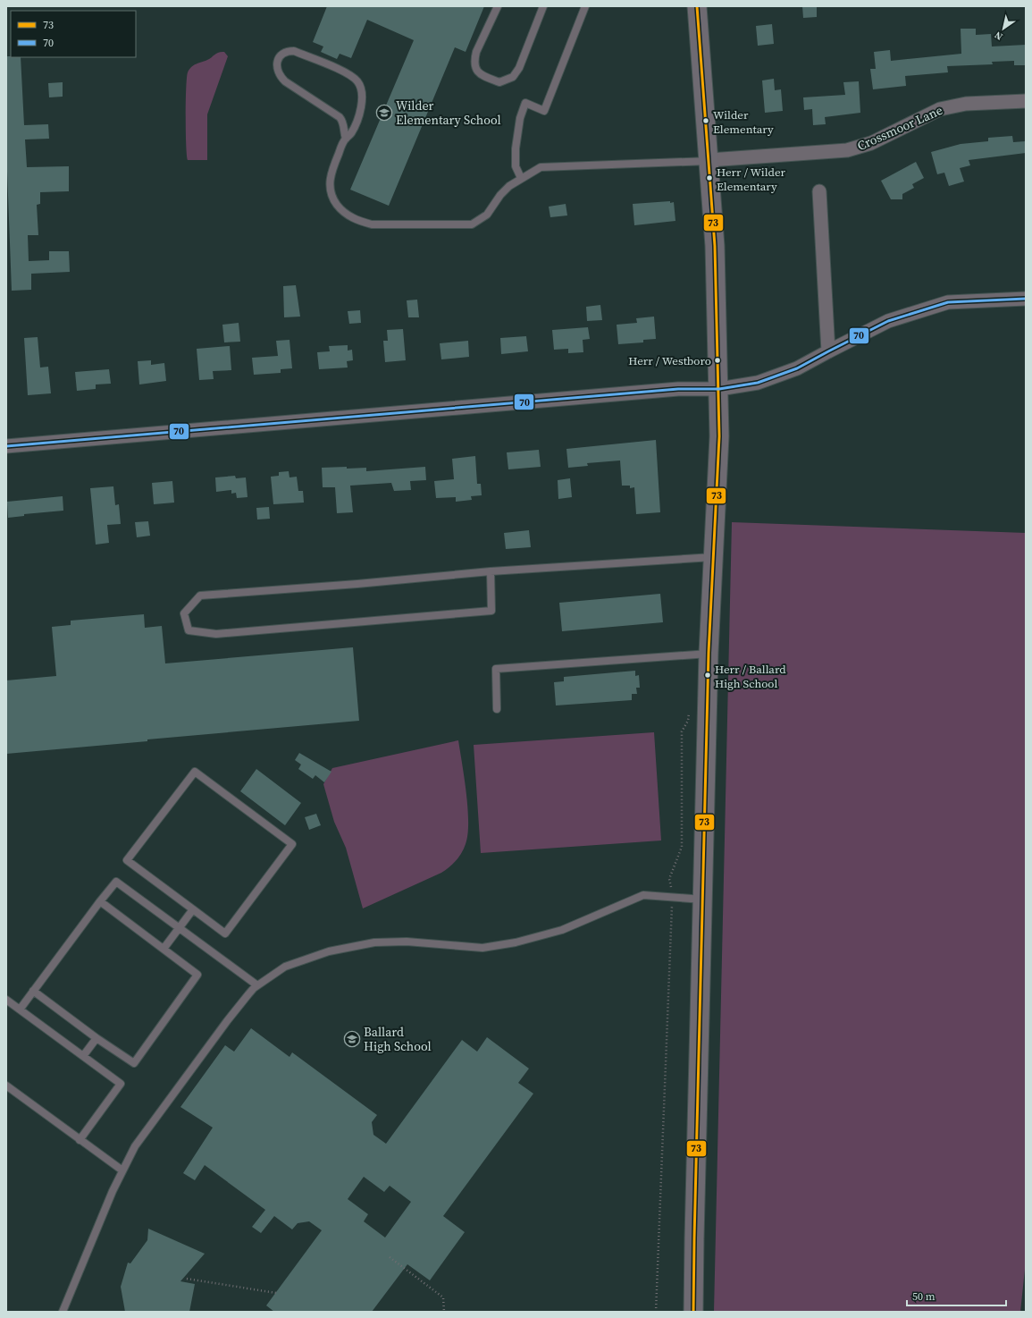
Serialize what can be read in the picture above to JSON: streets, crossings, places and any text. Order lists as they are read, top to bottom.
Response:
{
  "streets": {
    "street": ["Crossmoor Lane"]
  },
  "places": {
    "school or university": ["Wilder Elementary School", "Ballard High School"],
    "other": [
      "Wilder Elementary",
      "Herr / Wilder Elementary",
      "Herr / Westboro",
      "Herr / Ballard High School"
    ]
  },
  "lines": ["transit line 73", "transit line 70"],
  "legend": ["73", "70"],
  "scale_bar": "50 m",
  "north": "bottom left"
}
